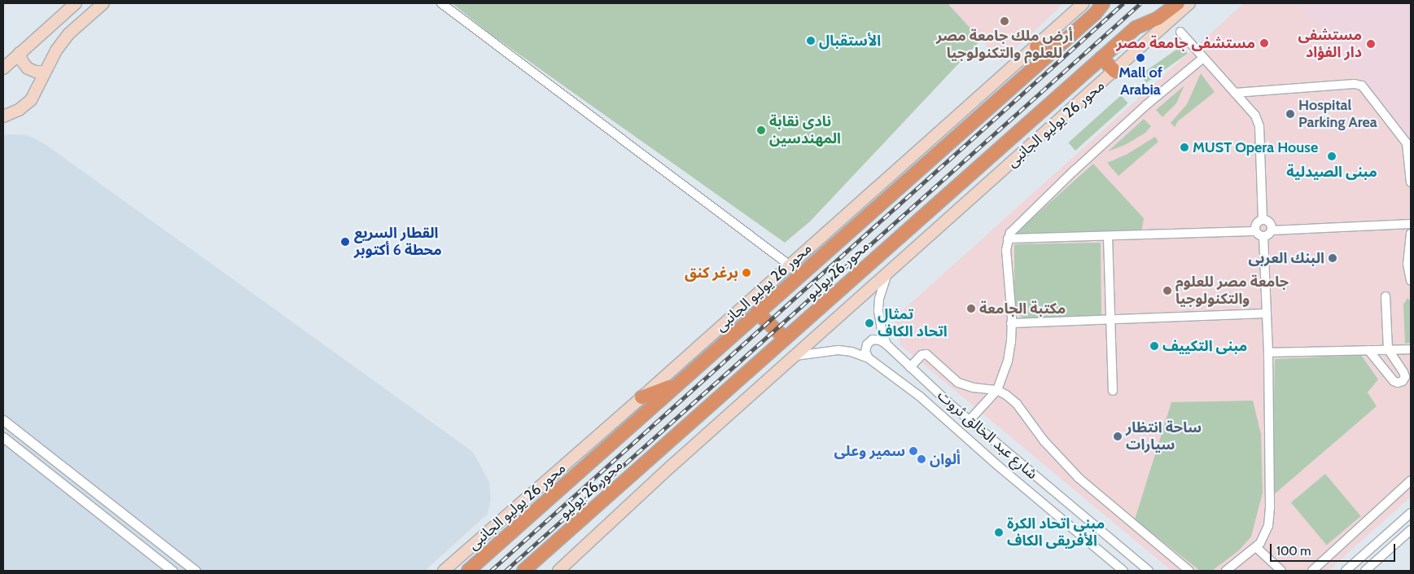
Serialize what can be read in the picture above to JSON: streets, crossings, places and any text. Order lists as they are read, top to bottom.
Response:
{
  "streets": {
    "highway": ["محور 26 يوليو"],
    "main road": ["محور 26 يوليو الجانبى"],
    "street": ["شارع عبد الخالق ثروت"]
  },
  "crossings": [
    ["محور 26 يوليو الجانبى", "شارع عبد الخالق ثروت"]
  ],
  "places": [
    "أرض ملك جامعة مصر للعلوم والتكنولوجيا",
    "الأستقبال",
    "مستشفى جامعة مصر",
    "مستشفى دار الفؤاد",
    "Mall of Arabia",
    "Hospital Parking Area",
    "نادى نقابة المهندسين",
    "MUST Opera House",
    "مبنى الصيدلية",
    "القطار السريع محطة 6 أكتوبر",
    "البنك العربى",
    "برغر كنق",
    "جامعة مصر للعلوم والتكنولوجيا",
    "مكتبة الجامعة",
    "تمثال اتحاد الكاف",
    "مبنى التكييف",
    "ساحة انتظار سيارات",
    "سمير وعلى",
    "ألوان",
    "مبنى اتحاد الكرة الأفريقى الكاف"
  ],
  "scale_bar": "100 m"
}
